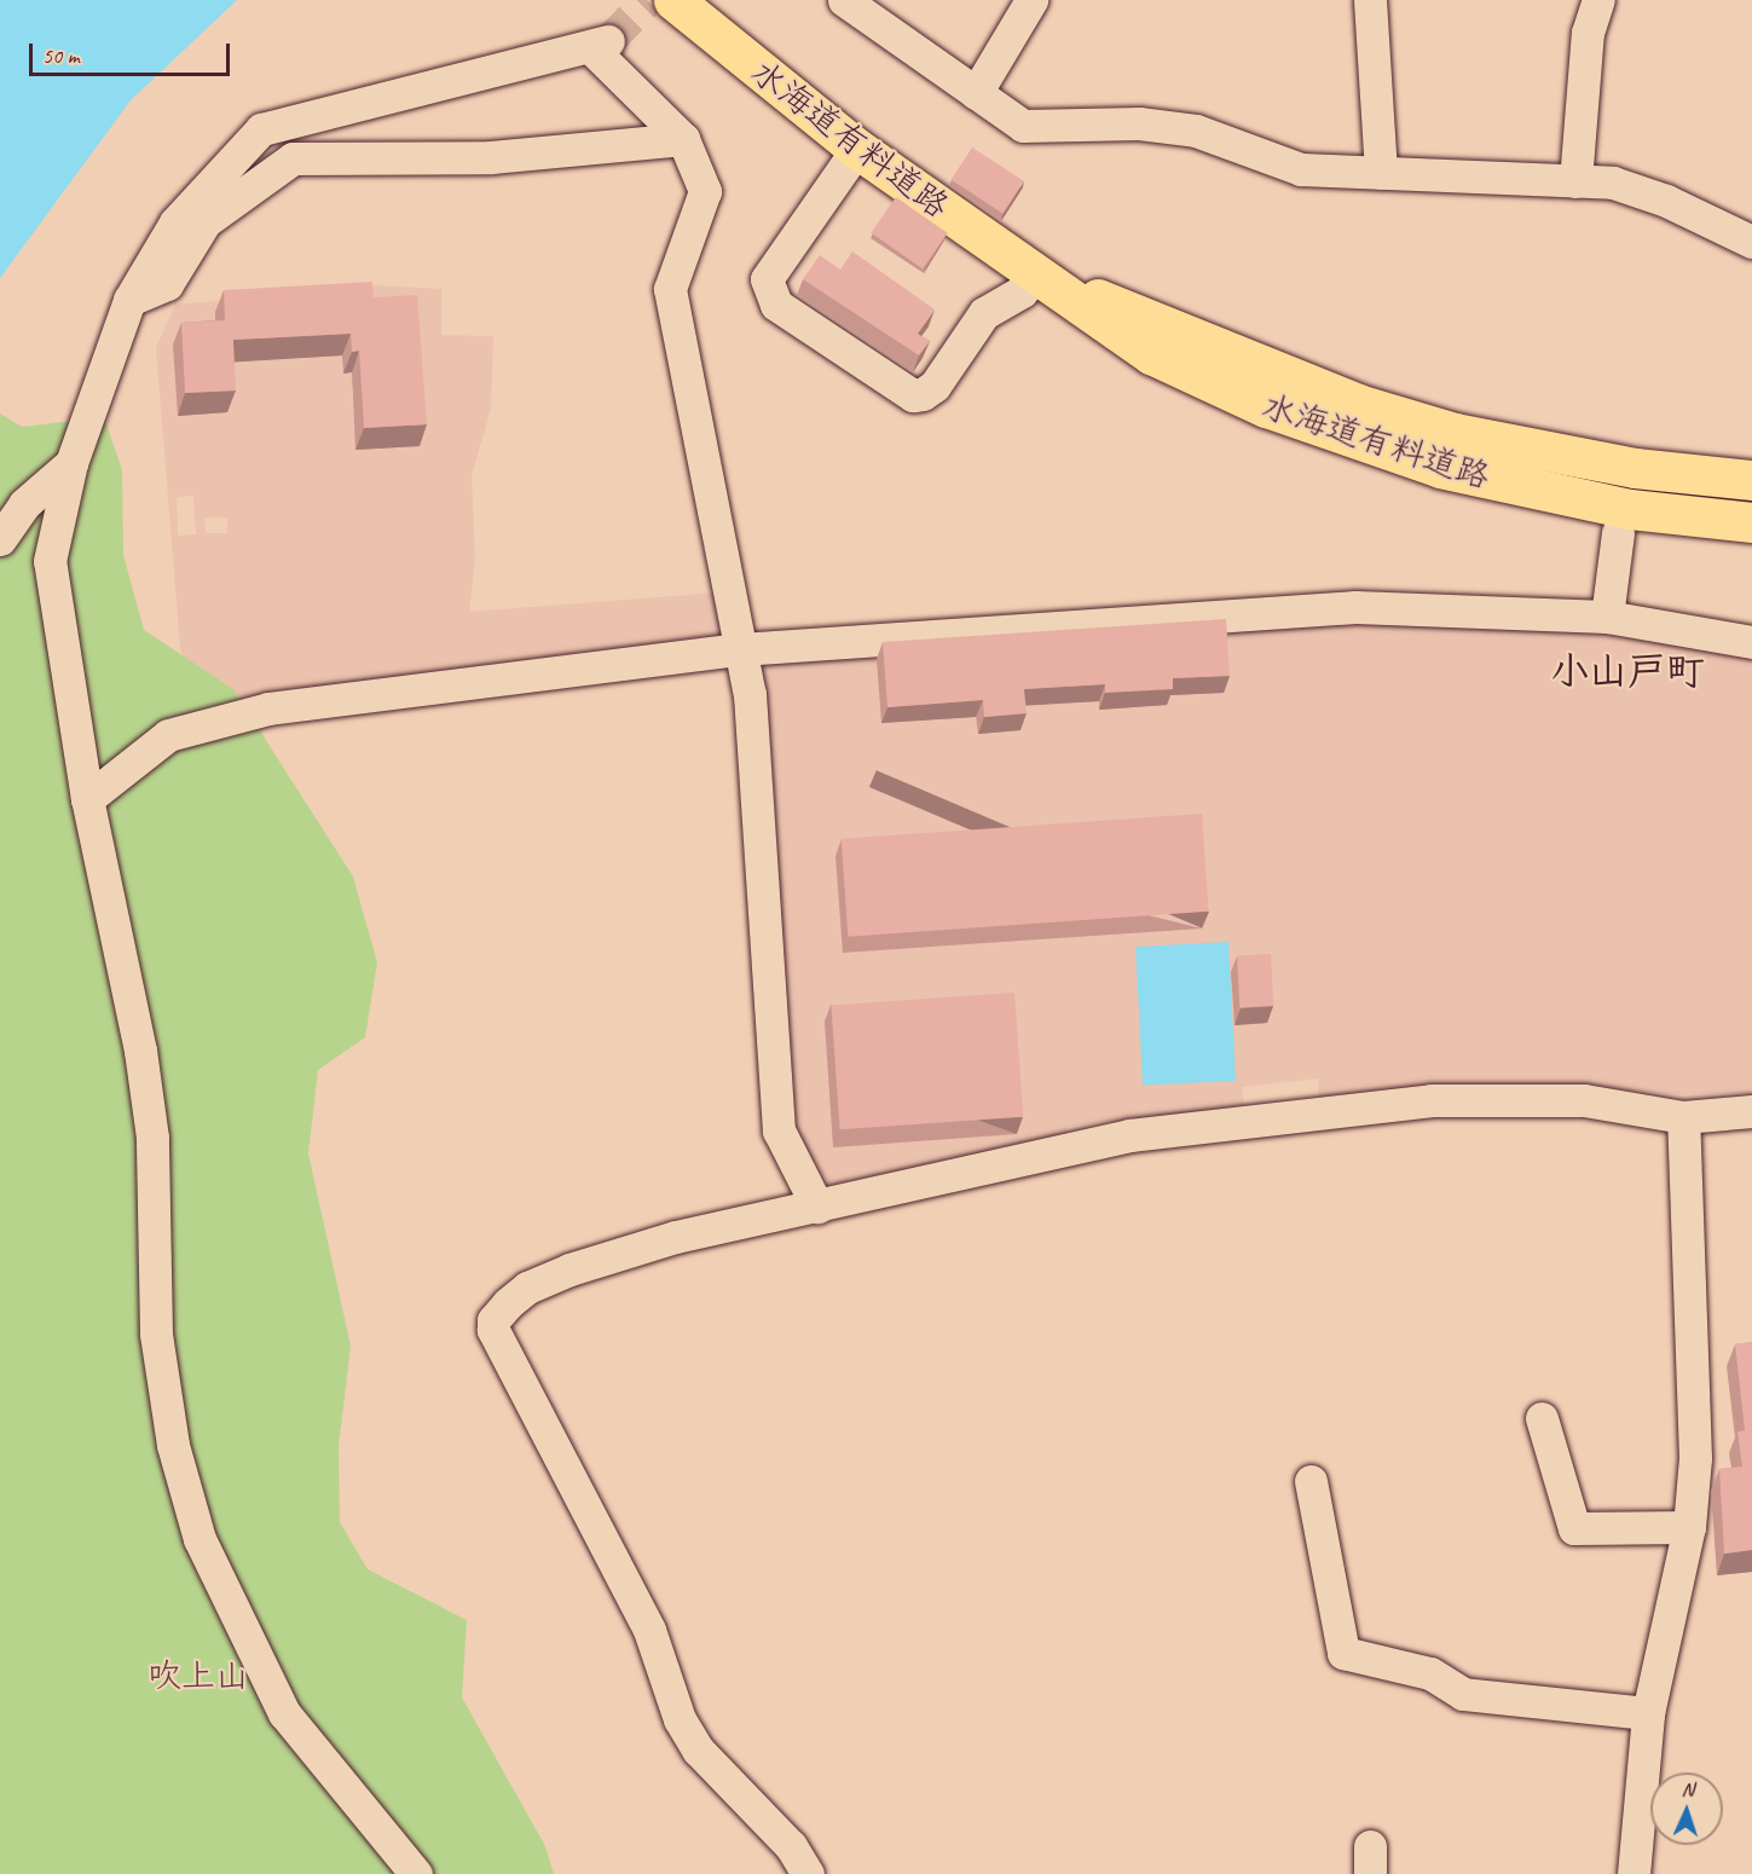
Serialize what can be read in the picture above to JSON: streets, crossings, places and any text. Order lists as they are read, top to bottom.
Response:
{
  "streets": {
    "highway": ["水海道有料道路"]
  },
  "districts": ["小山戸町"],
  "parks": ["吹上山"],
  "scale_bar": "50 m",
  "north": "top"
}
